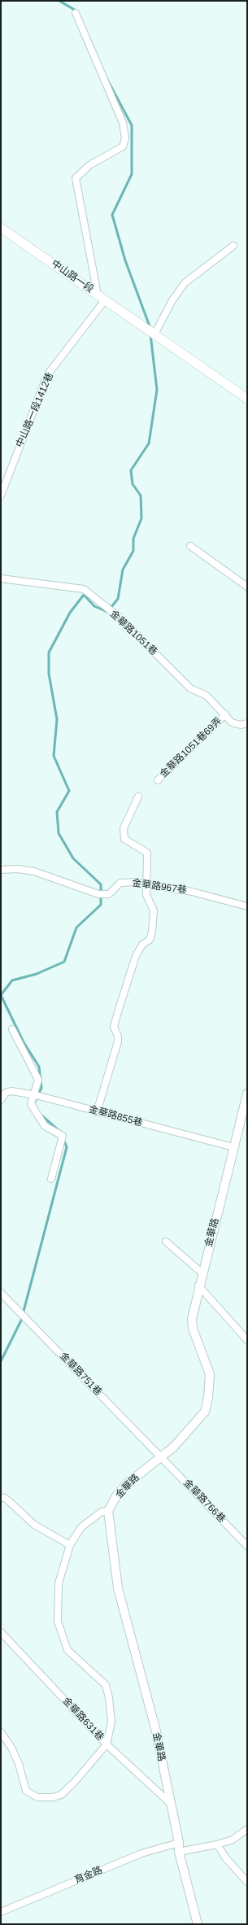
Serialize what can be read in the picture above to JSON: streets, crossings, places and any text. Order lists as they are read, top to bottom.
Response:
{
  "streets": {
    "main road": ["中山路一段"],
    "street": [
      "中山路一段1412巷",
      "金華路1051巷",
      "金華路1051巷69弄",
      "金華路967巷",
      "金華路855巷",
      "金華路",
      "金華路751巷",
      "金華路766巷",
      "金華路631巷",
      "育金路"
    ]
  },
  "crossings": [
    ["中山路一段", "中山路一段1412巷"],
    ["金華路1051巷", "金華路1051巷69弄"],
    ["金華路855巷", "金華路"],
    ["金華路", "金華路751巷"],
    ["金華路", "金華路766巷"],
    ["金華路", "金華路631巷"],
    ["金華路", "育金路"],
    ["金華路751巷", "金華路766巷"]
  ]
}
